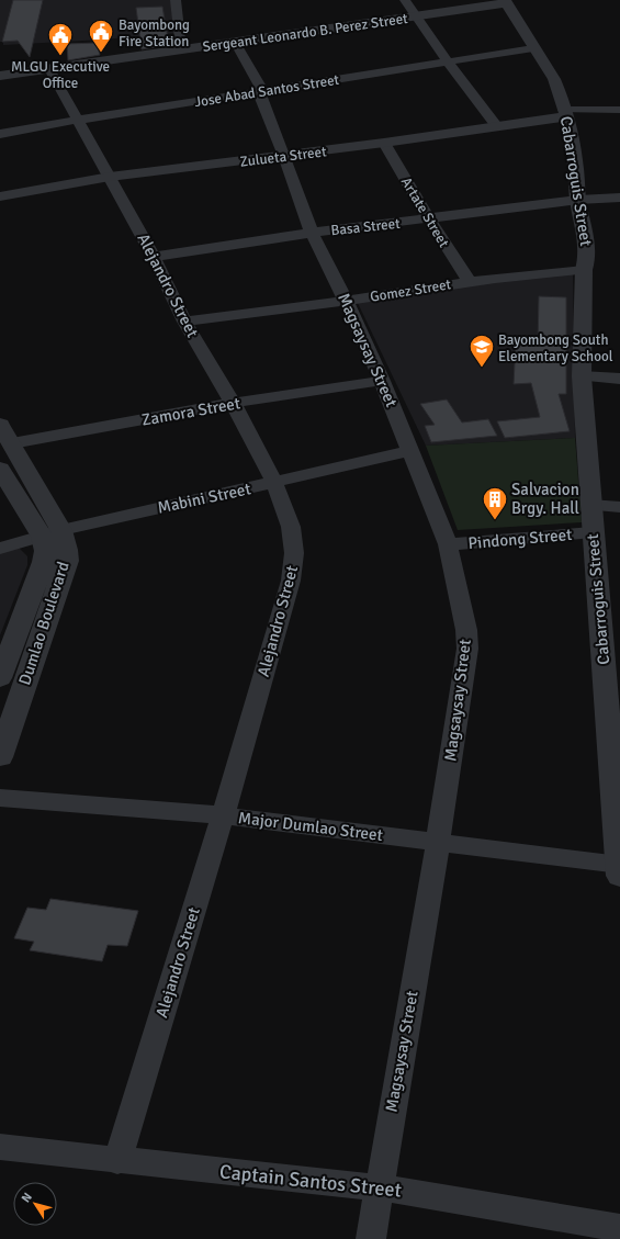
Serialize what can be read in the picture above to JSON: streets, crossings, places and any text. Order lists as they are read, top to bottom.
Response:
{
  "streets": {
    "street": [
      "Sergeant Leonardo B. Perez Street",
      "Jose Abad Santos Street",
      "Zulueta Street",
      "Cabarroguis Street",
      "Artate Street",
      "Basa Street",
      "Alejandro Street",
      "Gomez Street",
      "Magsaysay Street",
      "Zamora Street",
      "Mabini Street",
      "Pindong Street",
      "Dumlao Boulevard",
      "Major Dumlao Street",
      "Captain Santos Street"
    ]
  },
  "crossings": [
    ["Sergeant Leonardo B. Perez Street", "Cabarroguis Street"],
    ["Sergeant Leonardo B. Perez Street", "Alejandro Street"],
    ["Sergeant Leonardo B. Perez Street", "Magsaysay Street"],
    ["Jose Abad Santos Street", "Cabarroguis Street"],
    ["Jose Abad Santos Street", "Alejandro Street"],
    ["Jose Abad Santos Street", "Magsaysay Street"],
    ["Zulueta Street", "Cabarroguis Street"],
    ["Zulueta Street", "Artate Street"],
    ["Zulueta Street", "Alejandro Street"],
    ["Zulueta Street", "Magsaysay Street"],
    ["Cabarroguis Street", "Basa Street"],
    ["Cabarroguis Street", "Gomez Street"],
    ["Cabarroguis Street", "Pindong Street"],
    ["Cabarroguis Street", "Major Dumlao Street"],
    ["Artate Street", "Basa Street"],
    ["Artate Street", "Gomez Street"],
    ["Basa Street", "Alejandro Street"],
    ["Basa Street", "Magsaysay Street"],
    ["Alejandro Street", "Gomez Street"],
    ["Alejandro Street", "Zamora Street"],
    ["Alejandro Street", "Mabini Street"],
    ["Alejandro Street", "Major Dumlao Street"],
    ["Alejandro Street", "Captain Santos Street"],
    ["Gomez Street", "Magsaysay Street"],
    ["Magsaysay Street", "Zamora Street"],
    ["Magsaysay Street", "Mabini Street"],
    ["Magsaysay Street", "Pindong Street"],
    ["Magsaysay Street", "Major Dumlao Street"],
    ["Magsaysay Street", "Captain Santos Street"],
    ["Zamora Street", "Dumlao Boulevard"],
    ["Mabini Street", "Dumlao Boulevard"]
  ],
  "places": {
    "public building": ["Bayombong Fire Station", "MLGU Executive Office"],
    "school or university": ["Bayombong South Elementary School"],
    "building": ["Salvacion Brgy. Hall"]
  },
  "north": "top left"
}
